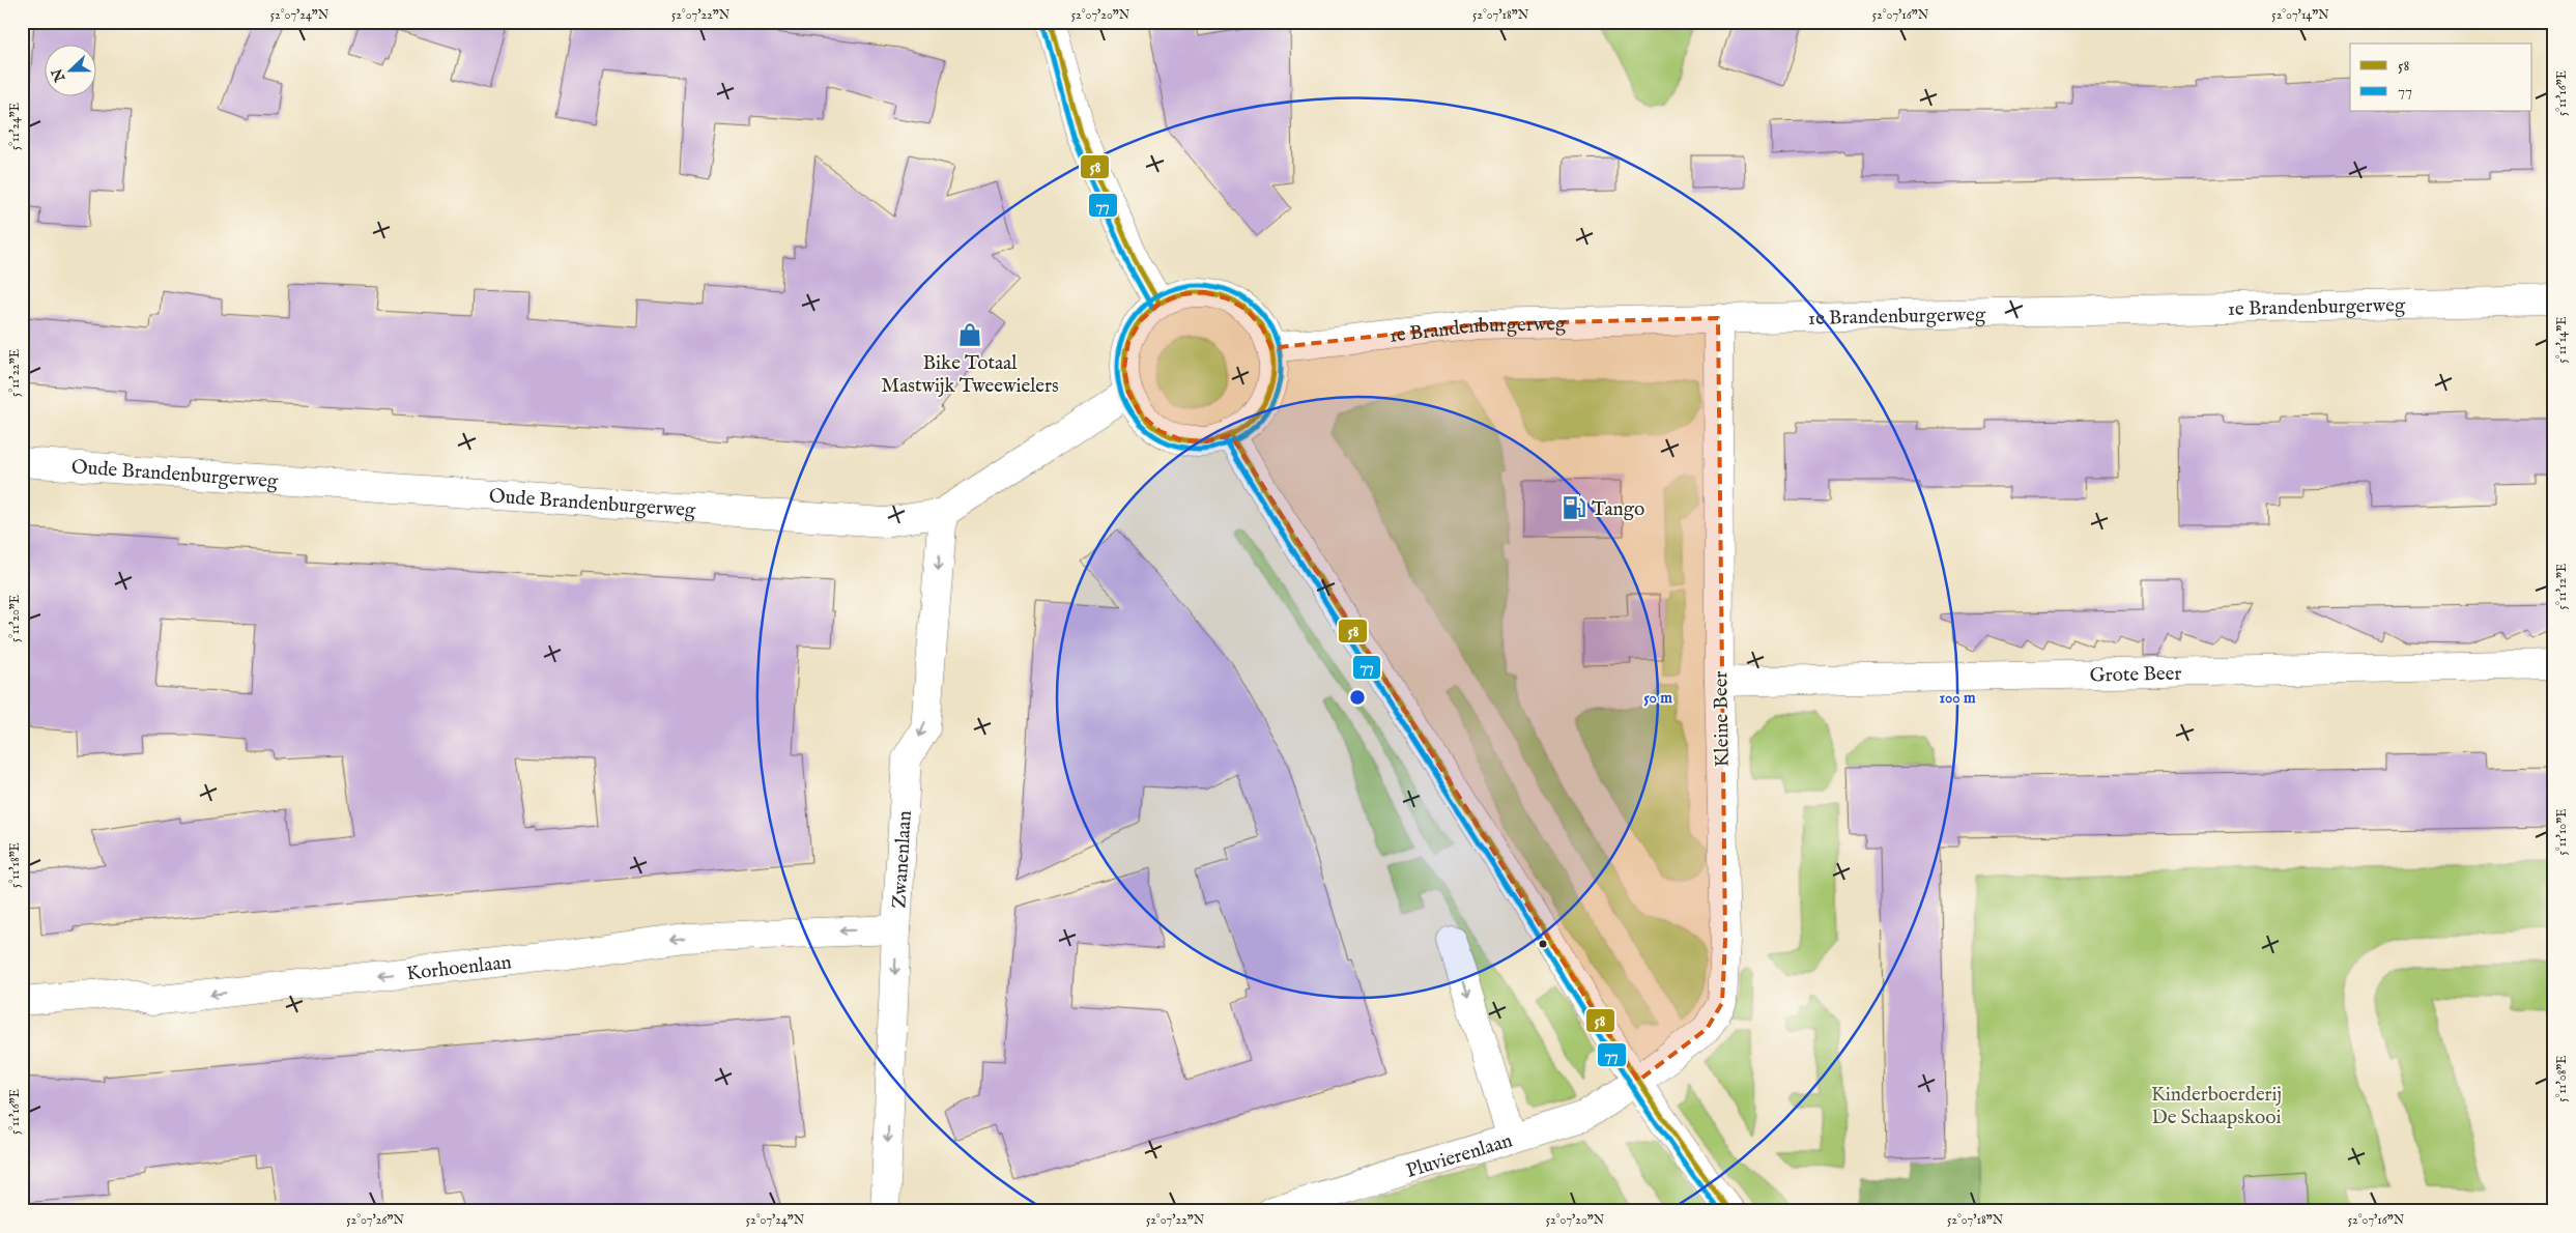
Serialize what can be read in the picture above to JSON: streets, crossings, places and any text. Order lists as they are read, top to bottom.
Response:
{
  "streets": {
    "street": [
      "1e Brandenburgerweg",
      "Oude Brandenburgerweg",
      "Grote Beer",
      "Kleine Beer",
      "Zwanenlaan",
      "Korhoenlaan",
      "Pluvierenlaan"
    ]
  },
  "crossings": [
    ["1e Brandenburgerweg", "Oude Brandenburgerweg"],
    ["1e Brandenburgerweg", "Kleine Beer"],
    ["Oude Brandenburgerweg", "Zwanenlaan"],
    ["Grote Beer", "Kleine Beer"],
    ["Kleine Beer", "Pluvierenlaan"],
    ["Zwanenlaan", "Korhoenlaan"]
  ],
  "one_way": ["Zwanenlaan", "Korhoenlaan"],
  "parks": ["Kinderboerderij De Schaapskooi"],
  "places": {
    "shop": ["Bike Totaal Mastwijk Tweewielers"],
    "fuel station": ["Tango"]
  },
  "lines": ["transit line 58", "transit line 77"],
  "legend": ["58", "77"],
  "north": "left",
  "coordinates": [
    "52°07'24\"N",
    "52°07'22\"N",
    "52°07'20\"N",
    "52°07'18\"N",
    "52°07'16\"N",
    "52°07'14\"N",
    "5°11'16\"E",
    "5°11'24\"E",
    "5°11'14\"E",
    "5°11'22\"E",
    "5°11'12\"E",
    "5°11'20\"E",
    "5°11'10\"E",
    "5°11'18\"E",
    "5°11'08\"E",
    "52°07'26\"N"
  ],
  "rings": ["50 m", "100 m"]
}
